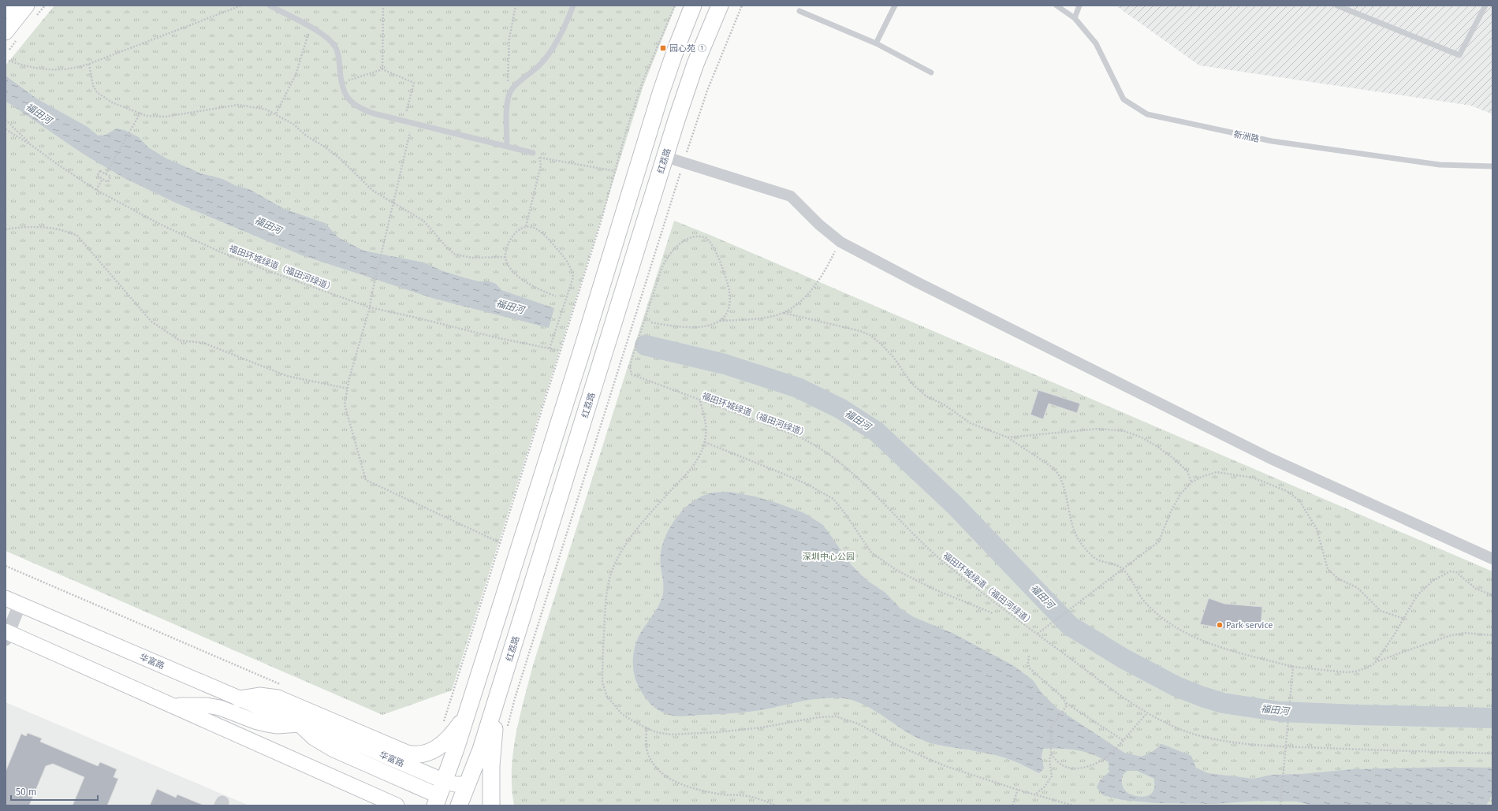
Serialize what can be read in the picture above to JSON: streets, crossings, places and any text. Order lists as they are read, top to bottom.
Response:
{
  "streets": {
    "main road": ["红荔路", "华富路"],
    "lane": ["新洲路"],
    "path": ["福田环城绿道（福田河绿道）"]
  },
  "crossings": [
    ["红荔路", "华富路"]
  ],
  "water": ["福田河"],
  "parks": ["深圳中心公园"],
  "places": {
    "transit": ["园心苑 ①"],
    "other": ["Park service"]
  },
  "scale_bar": "50 m"
}
